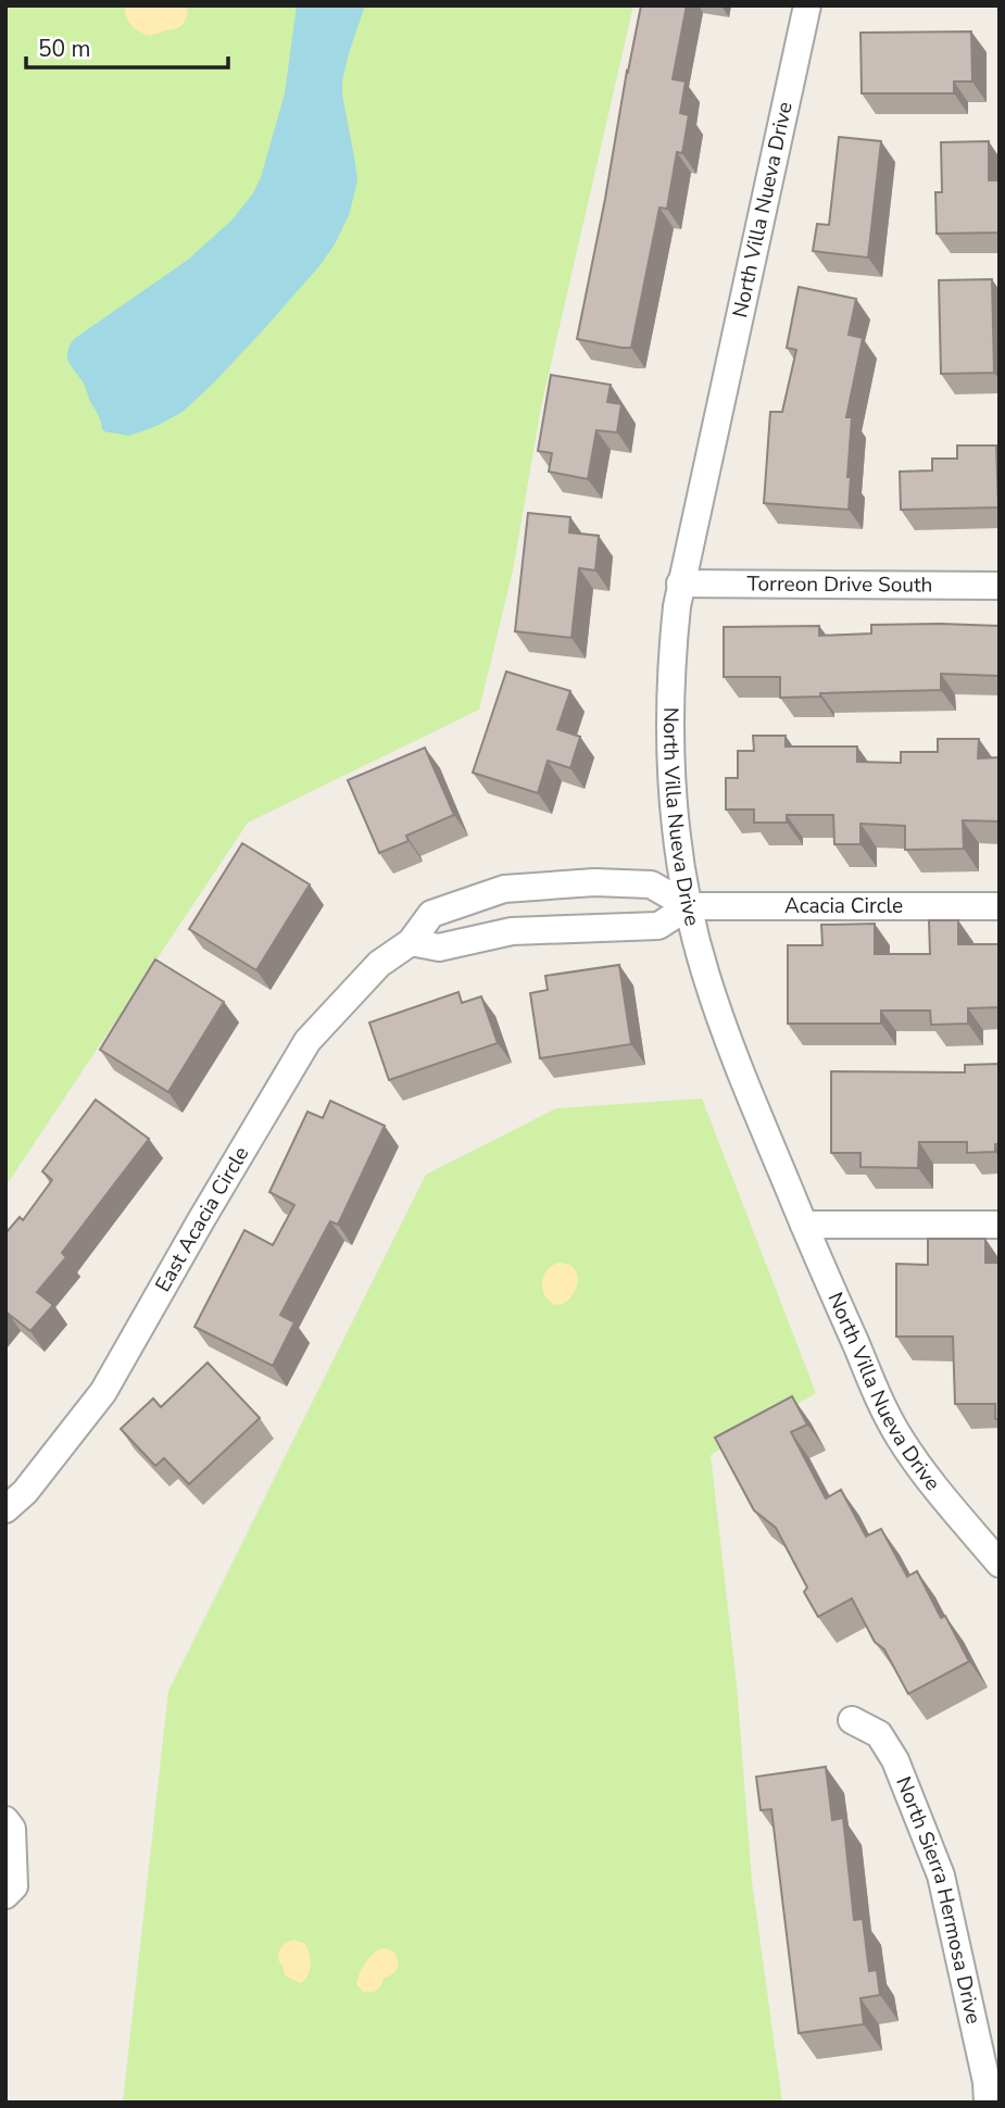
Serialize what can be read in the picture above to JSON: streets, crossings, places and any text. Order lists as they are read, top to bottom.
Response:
{
  "streets": {
    "street": [
      "North Villa Nueva Drive",
      "Torreon Drive South",
      "Acacia Circle",
      "East Acacia Circle",
      "North Sierra Hermosa Drive"
    ]
  },
  "crossings": [
    ["North Villa Nueva Drive", "Torreon Drive South"],
    ["North Villa Nueva Drive", "Acacia Circle"],
    ["North Villa Nueva Drive", "East Acacia Circle"],
    ["Acacia Circle", "East Acacia Circle"]
  ],
  "scale_bar": "50 m"
}
